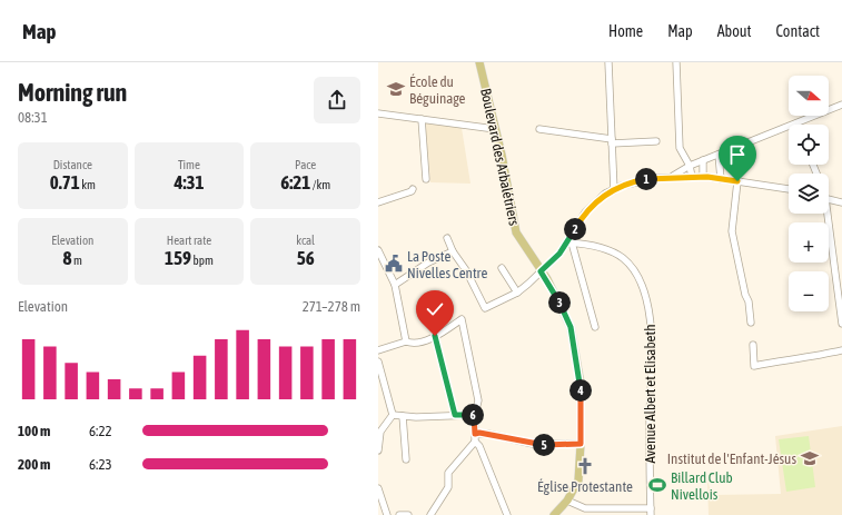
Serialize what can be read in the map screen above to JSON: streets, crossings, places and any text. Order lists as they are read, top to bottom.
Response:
{
  "streets": {
    "main road": ["Boulevard des Arbalétriers"],
    "street": ["Avenue Albert et Elisabeth"]
  },
  "places": {
    "school or university": ["École du Béguinage", "Institut de l'Enfant-Jésus"],
    "public building": ["La Poste Nivelles Centre"],
    "church": ["Église Protestante"],
    "sports": ["Billard Club Nivellois"]
  },
  "north": "right",
  "page": {
    "header": "Map",
    "nav": [
      "Home",
      "Map",
      "About",
      "Contact"
    ],
    "heading": ["Morning run", "08:31"],
    "map_buttons": ["+", "−"],
    "stats": [
      ["Distance", "0.71 km"],
      ["Time", "4:31"],
      ["Pace", "6:21 /km"],
      ["Elevation", "8 m"],
      ["Heart rate", "159 bpm"],
      ["kcal", "56"]
    ],
    "pins": [
      "1",
      "2",
      "3",
      "4",
      "6",
      "5"
    ],
    "chart": ["Elevation", "271–278 m"],
    "list": [
      {
        "name": "100 m",
        "note": "6:22"
      },
      {
        "name": "200 m",
        "note": "6:23"
      }
    ]
  }
}
